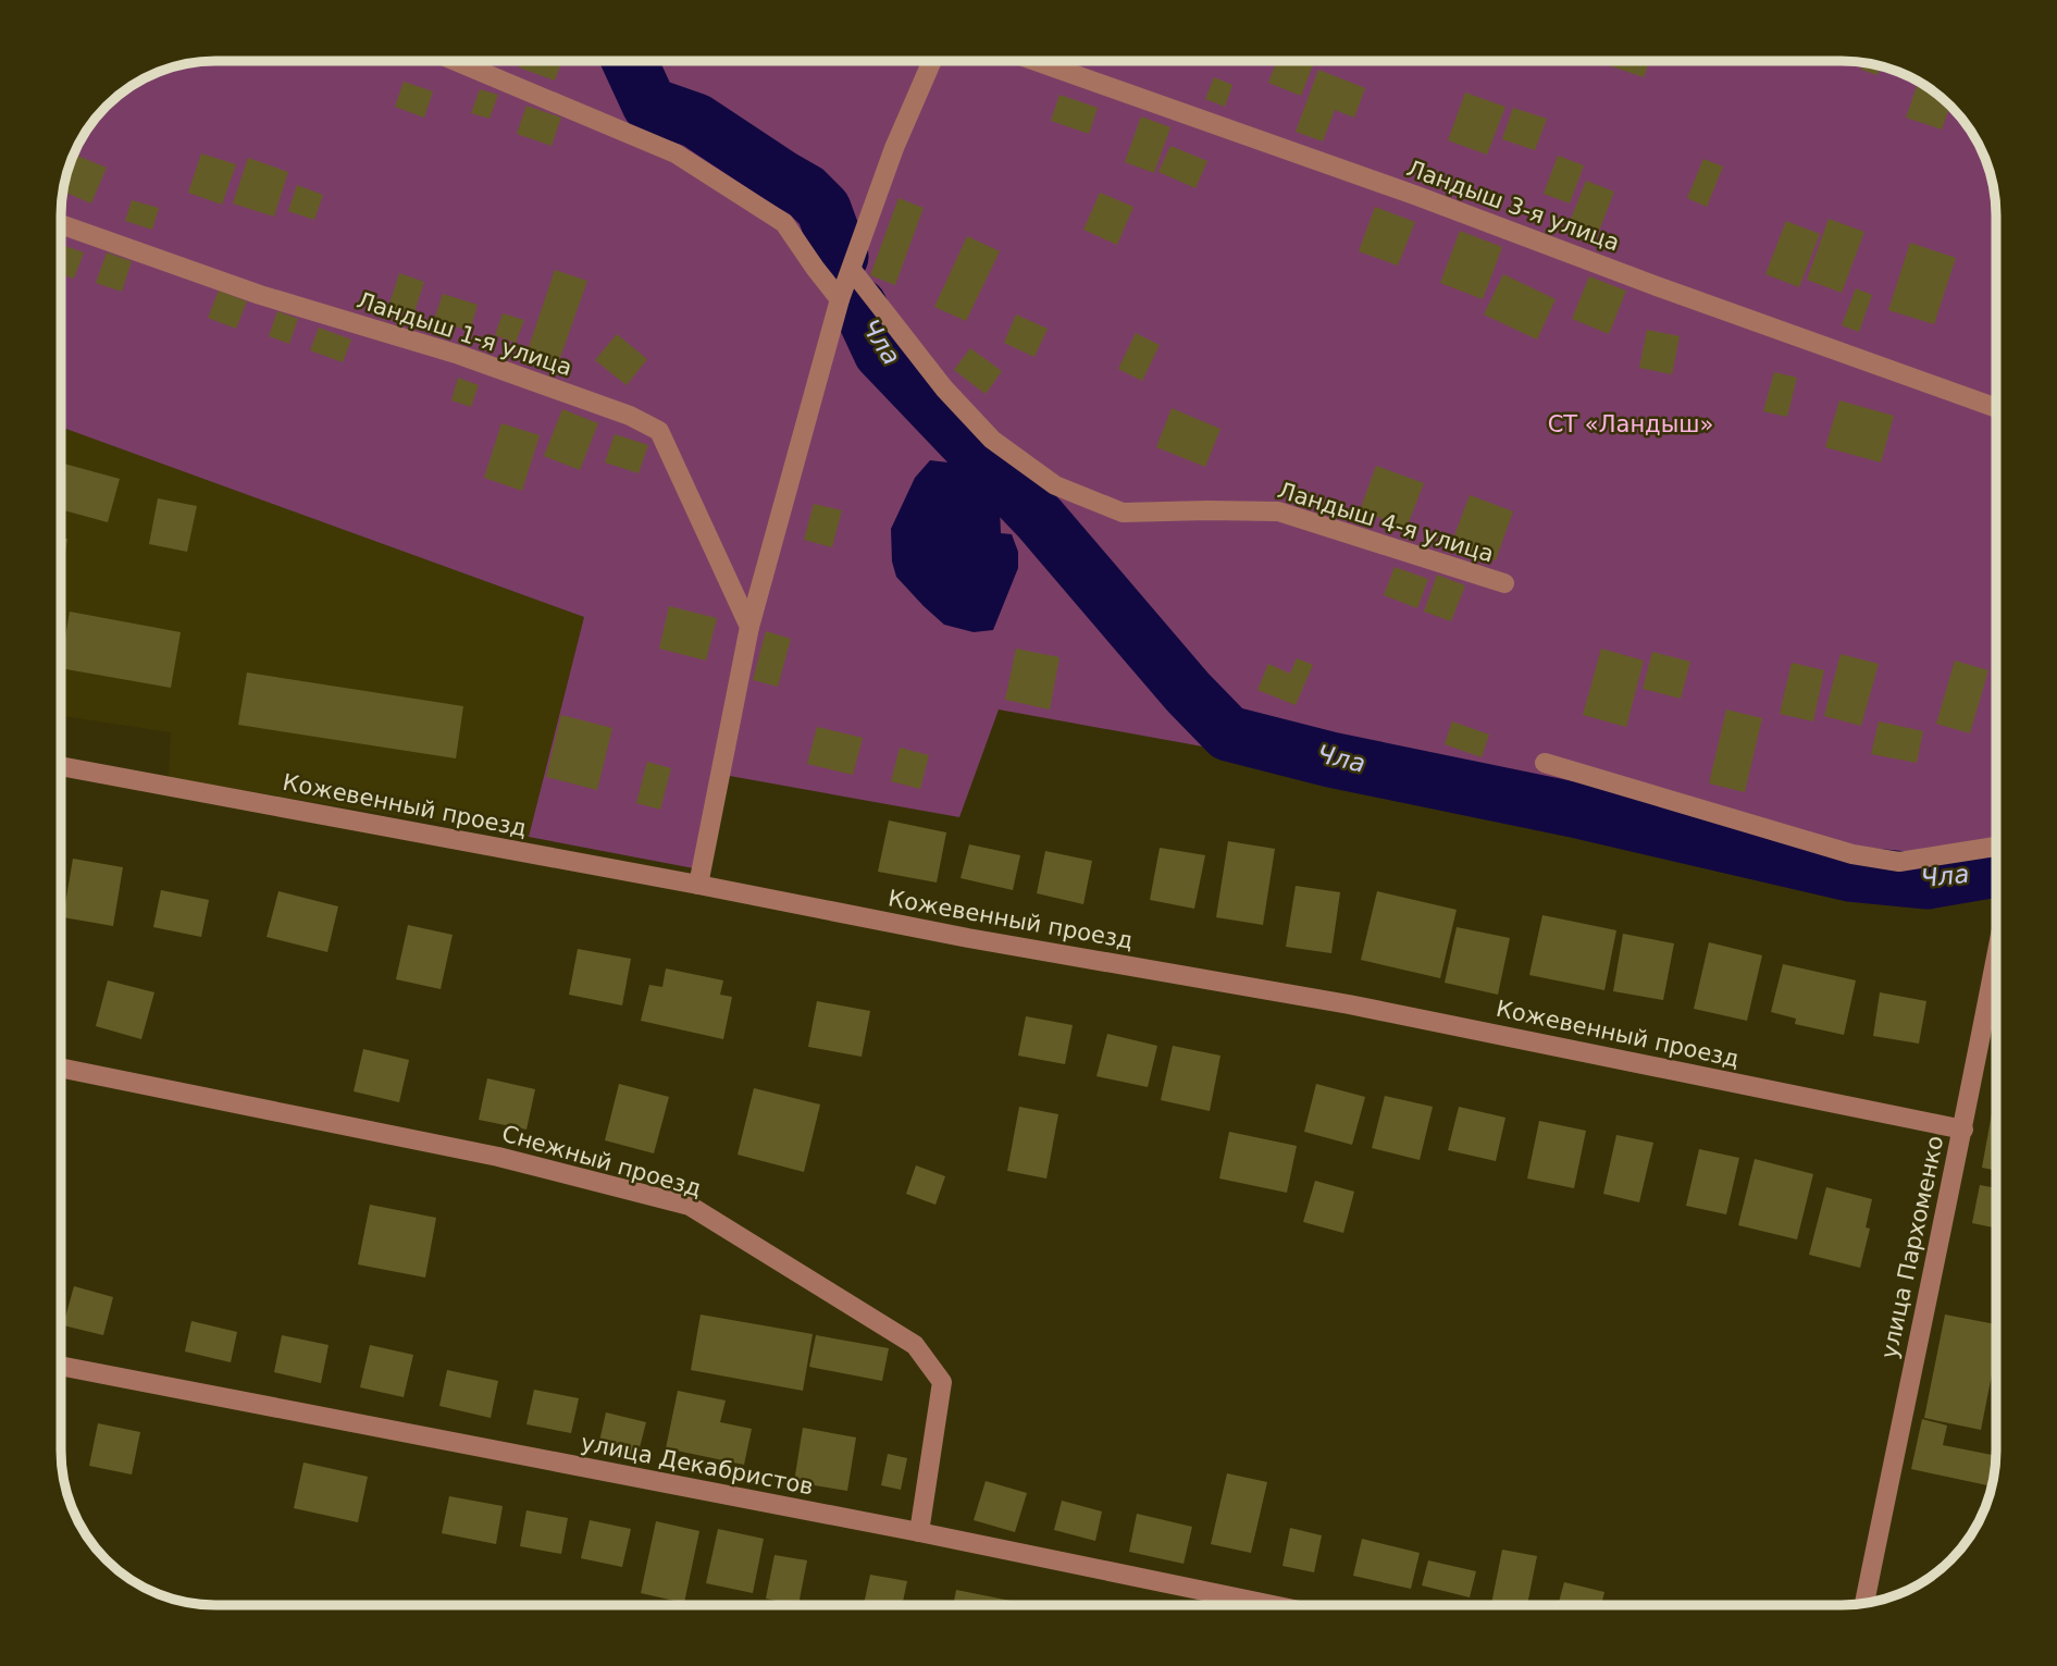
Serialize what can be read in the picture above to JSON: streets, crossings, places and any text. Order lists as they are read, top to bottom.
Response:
{
  "streets": {
    "street": [
      "Ландыш 3-я улица",
      "Ландыш 1-я улица",
      "Ландыш 4-я улица",
      "Кожевенный проезд",
      "Снежный проезд",
      "улица Пархоменко",
      "улица Декабристов"
    ]
  },
  "crossings": [
    ["Кожевенный проезд", "улица Пархоменко"],
    ["Снежный проезд", "улица Декабристов"]
  ],
  "water": ["Чла"],
  "parks": ["СТ «Ландыш»"]
}
